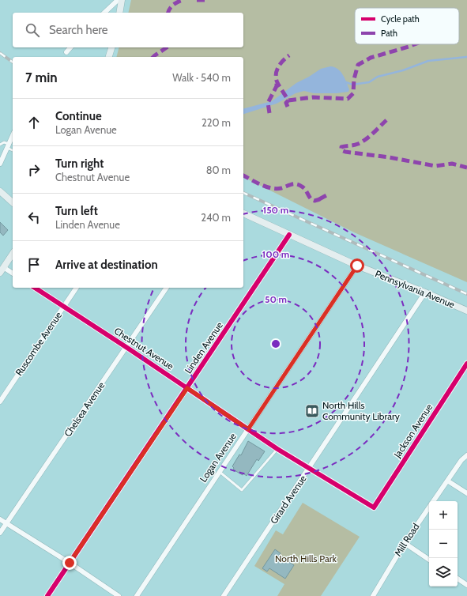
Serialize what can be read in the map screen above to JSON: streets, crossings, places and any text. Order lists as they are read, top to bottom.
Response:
{
  "streets": {
    "main road": ["Pennsylvania Avenue"],
    "street": [
      "Ruscombe Avenue",
      "Linden Avenue",
      "Chestnut Avenue",
      "Chelsea Avenue",
      "Jackson Avenue",
      "Logan Avenue",
      "Girard Avenue",
      "Mill Road"
    ]
  },
  "crossings": [
    ["Pennsylvania Avenue", "Linden Avenue"],
    ["Pennsylvania Avenue", "Logan Avenue"],
    ["Pennsylvania Avenue", "Girard Avenue"],
    ["Ruscombe Avenue", "Chestnut Avenue"],
    ["Linden Avenue", "Chestnut Avenue"],
    ["Chestnut Avenue", "Chelsea Avenue"],
    ["Chestnut Avenue", "Jackson Avenue"],
    ["Chestnut Avenue", "Logan Avenue"],
    ["Chestnut Avenue", "Girard Avenue"]
  ],
  "parks": ["North Hills Park"],
  "places": {
    "library": ["North Hills Community Library"]
  },
  "legend": ["Cycle path", "Path"],
  "page": {
    "search": "Search here",
    "heading": ["7 min", "Walk · 540 m"],
    "list": [
      ["Continue", "Logan Avenue", "220 m"],
      ["Turn right", "Chestnut Avenue", "80 m"],
      ["Turn left", "Linden Avenue", "240 m"],
      "Arrive at destination"
    ],
    "map_buttons": ["+", "−"]
  },
  "rings": ["150 m", "100 m", "50 m"]
}
